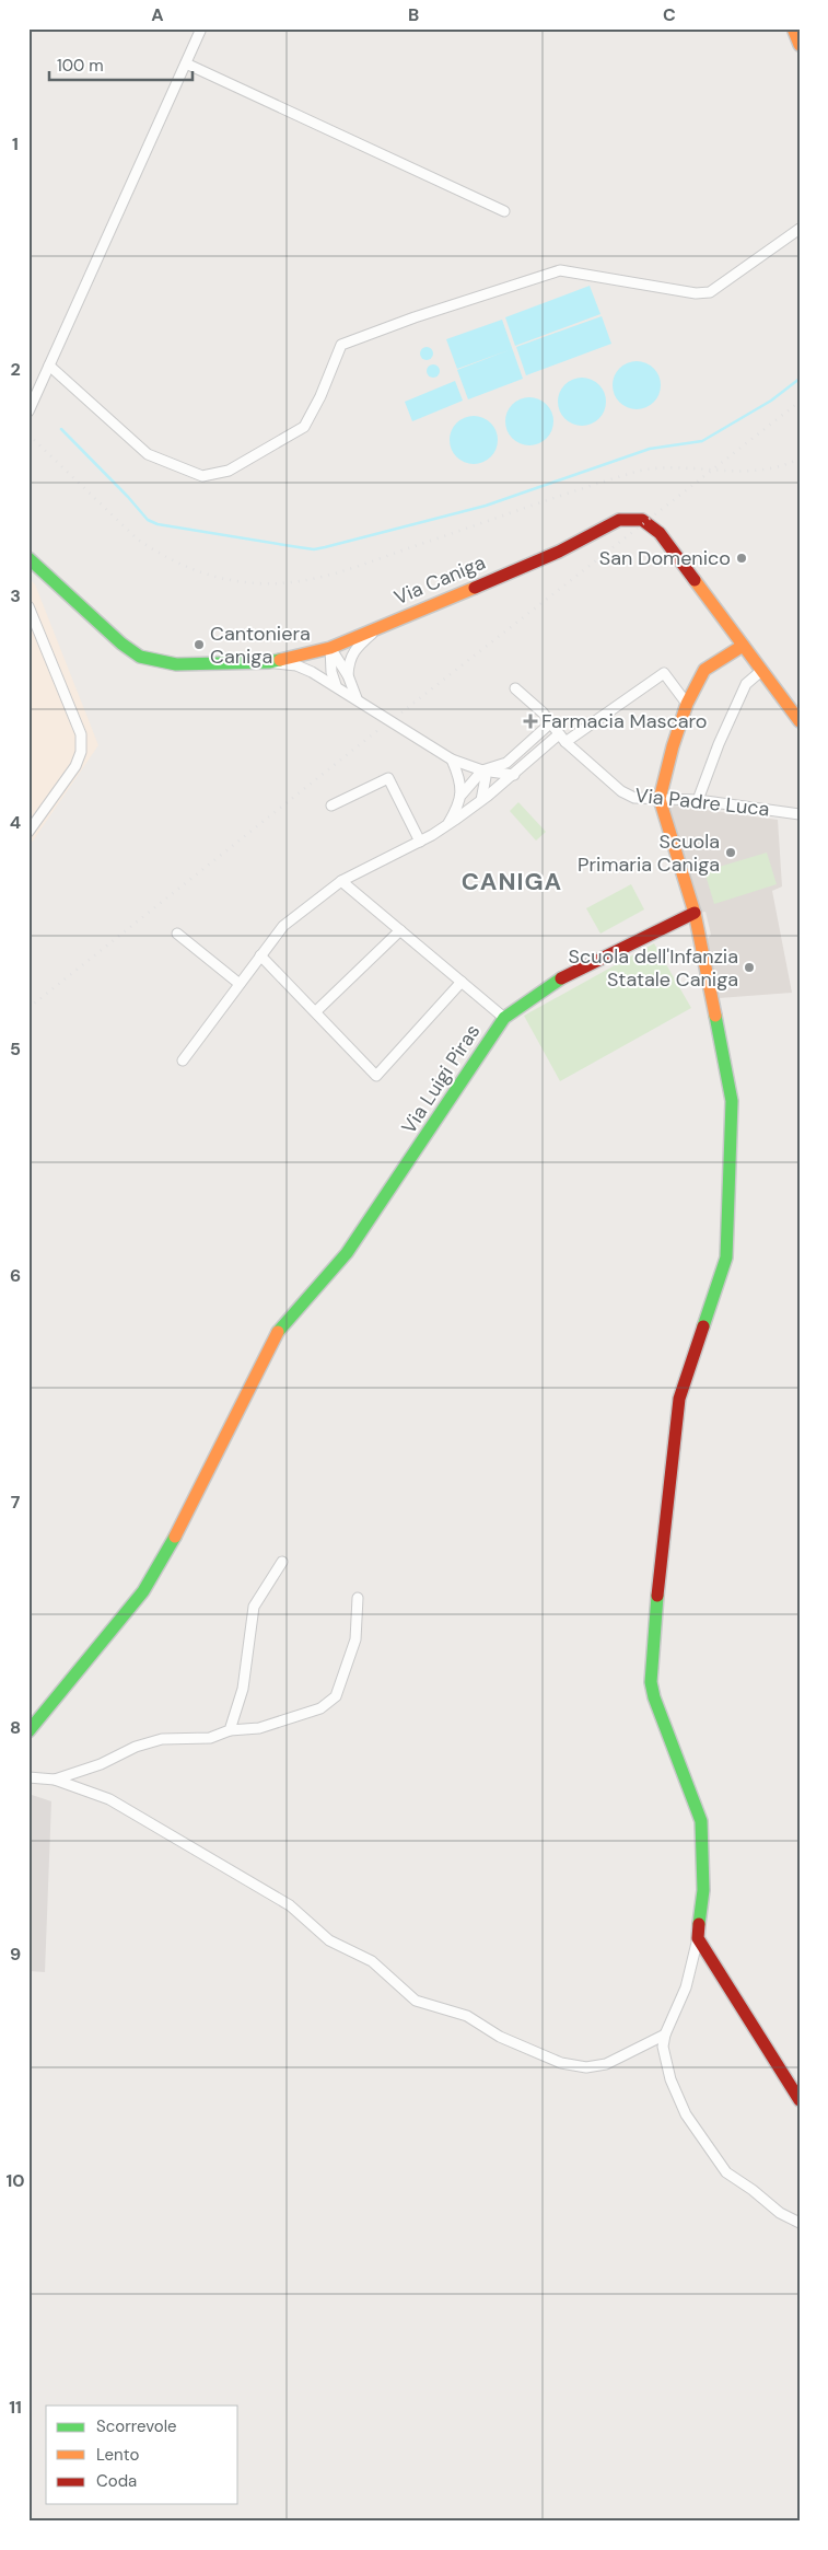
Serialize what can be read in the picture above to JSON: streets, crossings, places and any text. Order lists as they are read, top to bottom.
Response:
{
  "streets": {
    "main road": ["Via Caniga", "Via Luigi Piras"],
    "street": ["Via Padre Luca"]
  },
  "districts": ["CANIGA"],
  "places": {
    "other": [
      "San Domenico",
      "Cantoniera Caniga",
      "Scuola Primaria Caniga",
      "Scuola dell'Infanzia Statale Caniga"
    ],
    "health": ["Farmacia Mascaro"]
  },
  "legend": ["Scorrevole", "Lento", "Coda"],
  "scale_bar": "100 m",
  "grid": {
    "columns": ["A", "B", "C"],
    "rows": [
      "1",
      "2",
      "3",
      "4",
      "5",
      "6",
      "7",
      "8",
      "9",
      "10",
      "11"
    ]
  }
}
